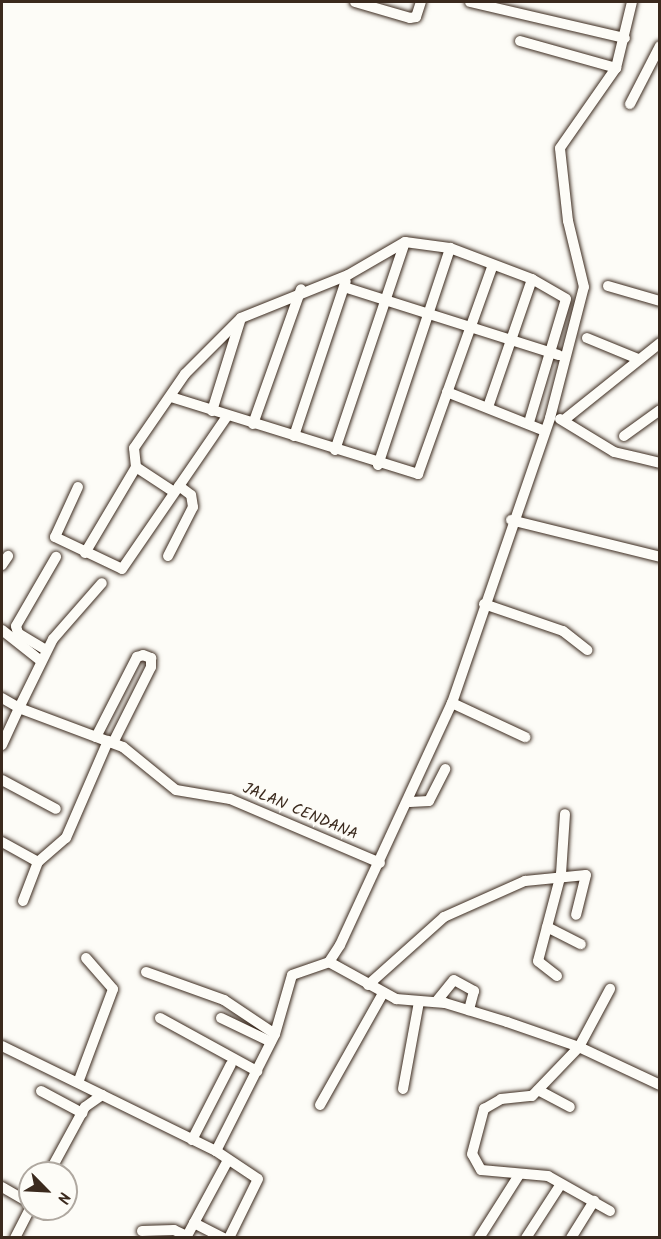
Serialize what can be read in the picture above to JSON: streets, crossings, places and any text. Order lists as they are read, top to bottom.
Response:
{
  "streets": {
    "street": ["JALAN CENDANA"]
  },
  "north": "bottom right"
}
